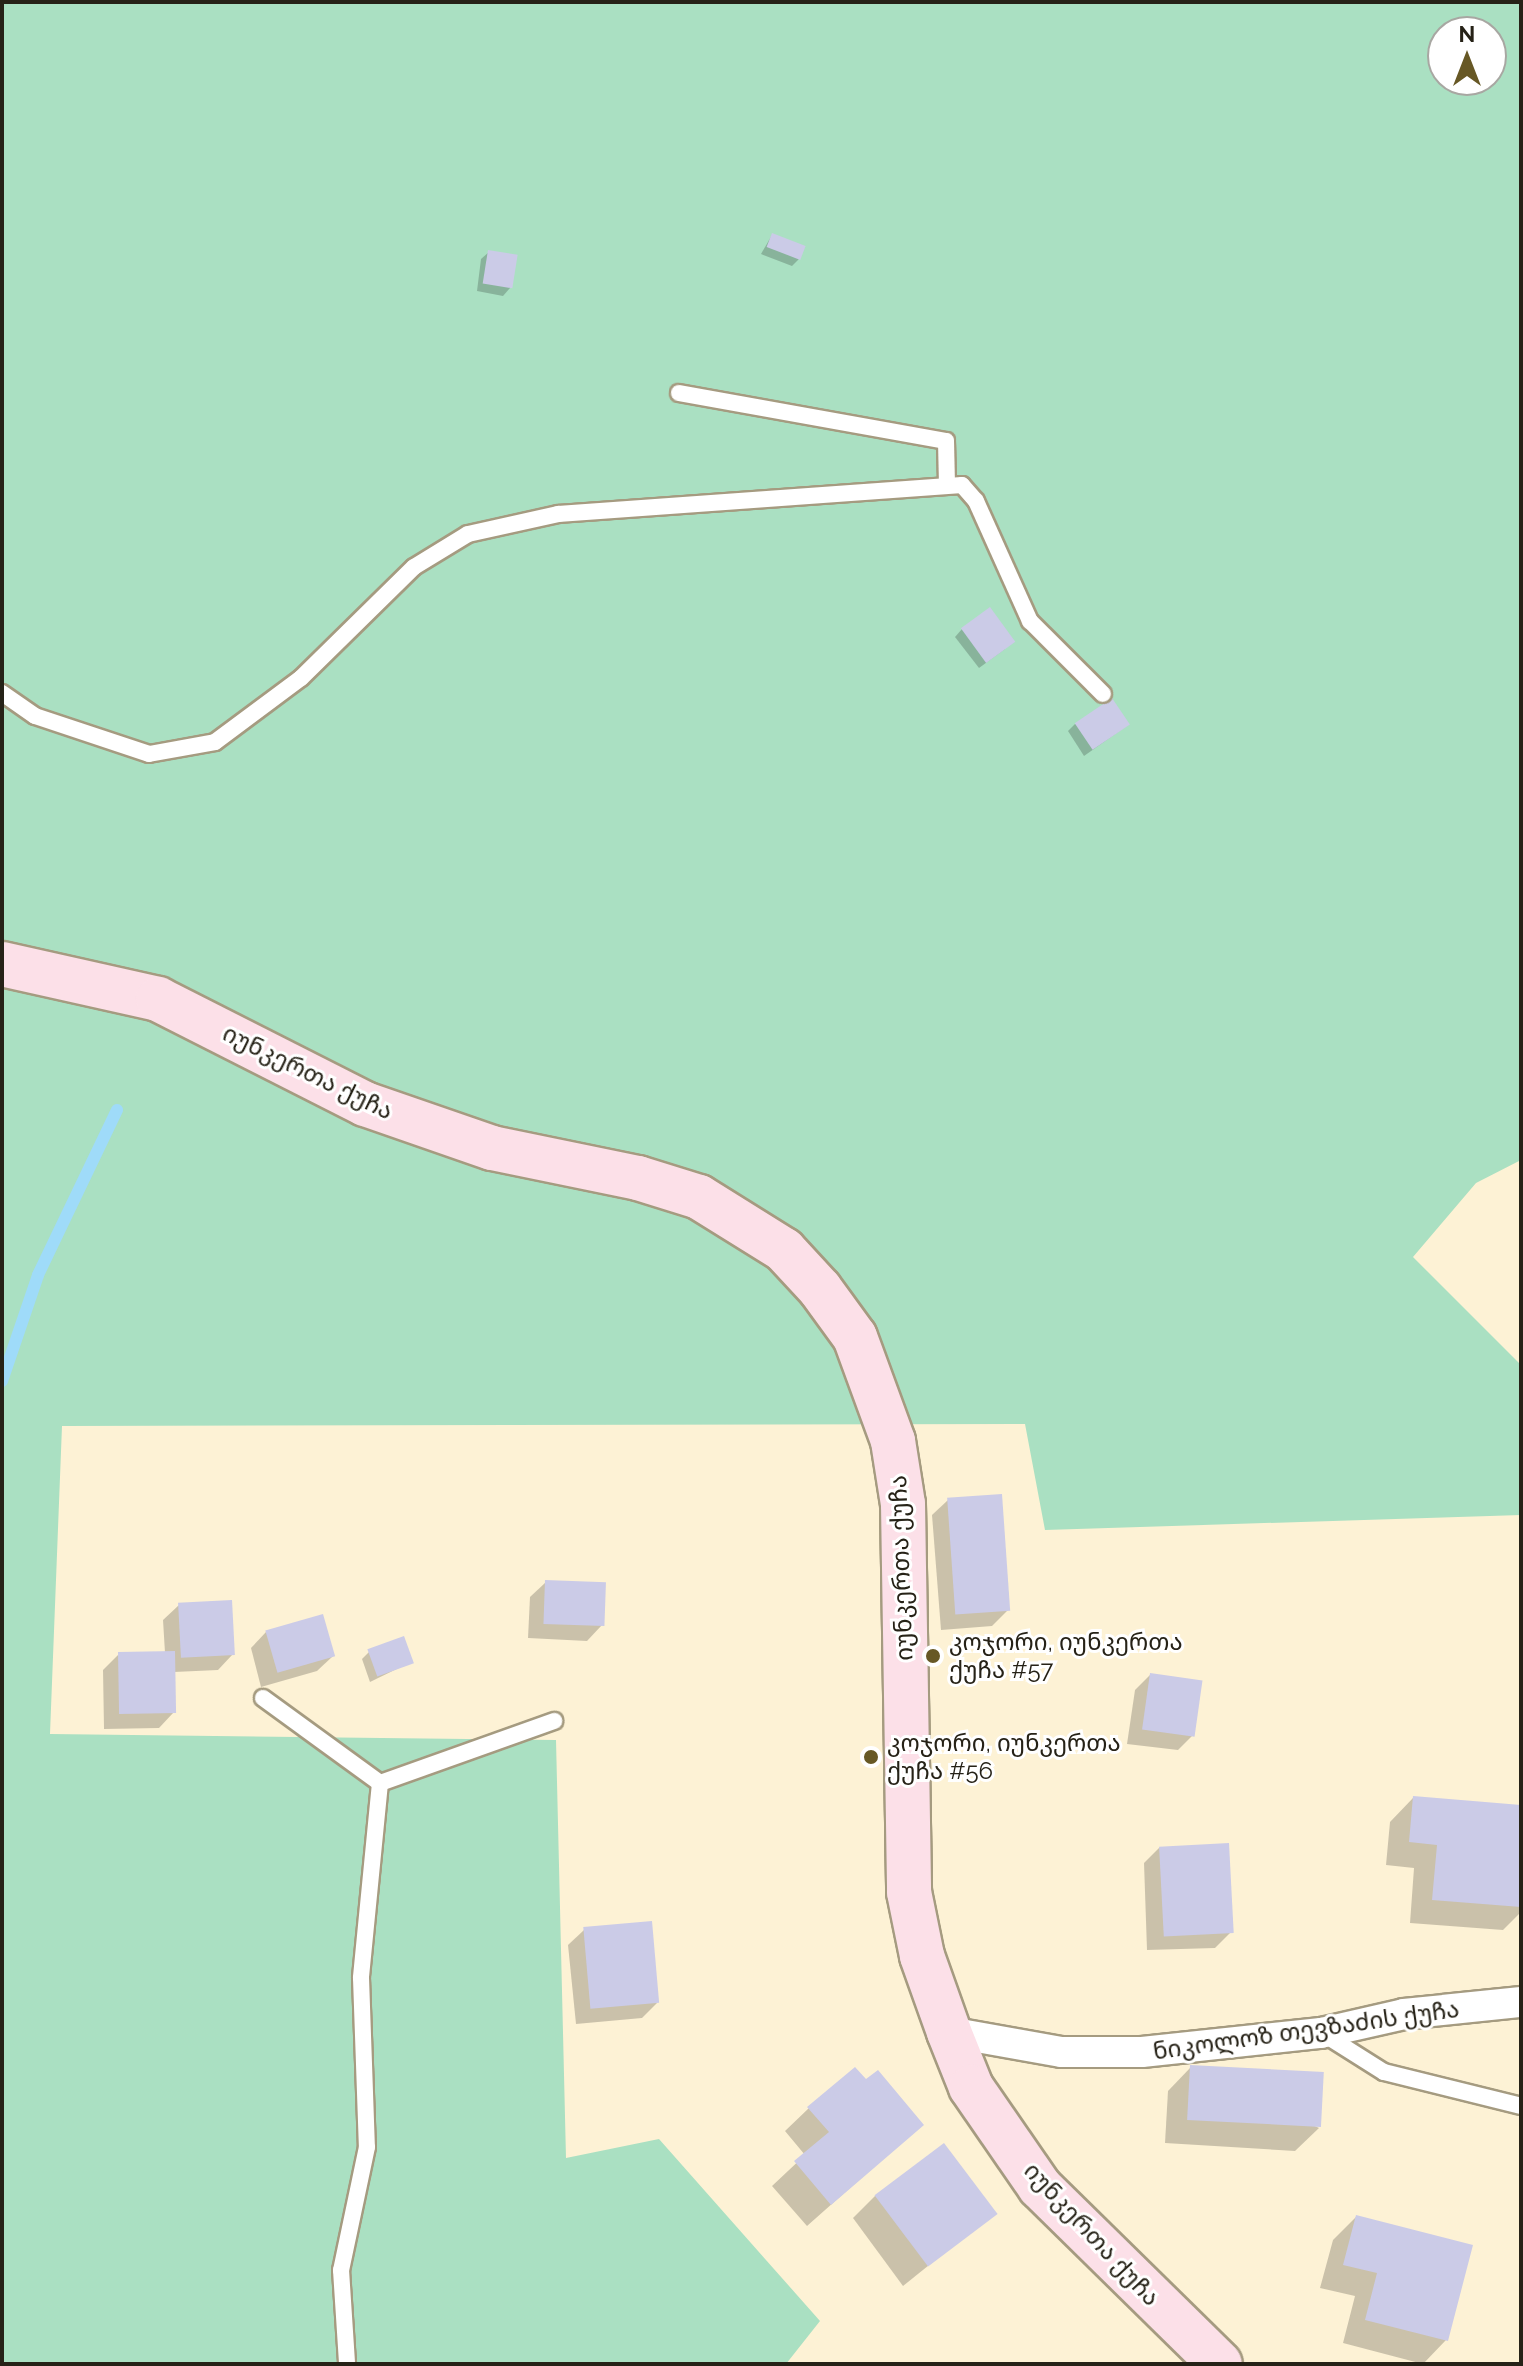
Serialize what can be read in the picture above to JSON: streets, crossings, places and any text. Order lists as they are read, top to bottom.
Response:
{
  "streets": {
    "main road": ["იუნკერთა ქუჩა"],
    "street": ["ნიკოლოზ თევზაძის ქუჩა"]
  },
  "crossings": [
    ["იუნკერთა ქუჩა", "ნიკოლოზ თევზაძის ქუჩა"]
  ],
  "places": ["კოჯორი, იუნკერთა ქუჩა #57", "კოჯორი, იუნკერთა ქუჩა #56"],
  "north": "top"
}
